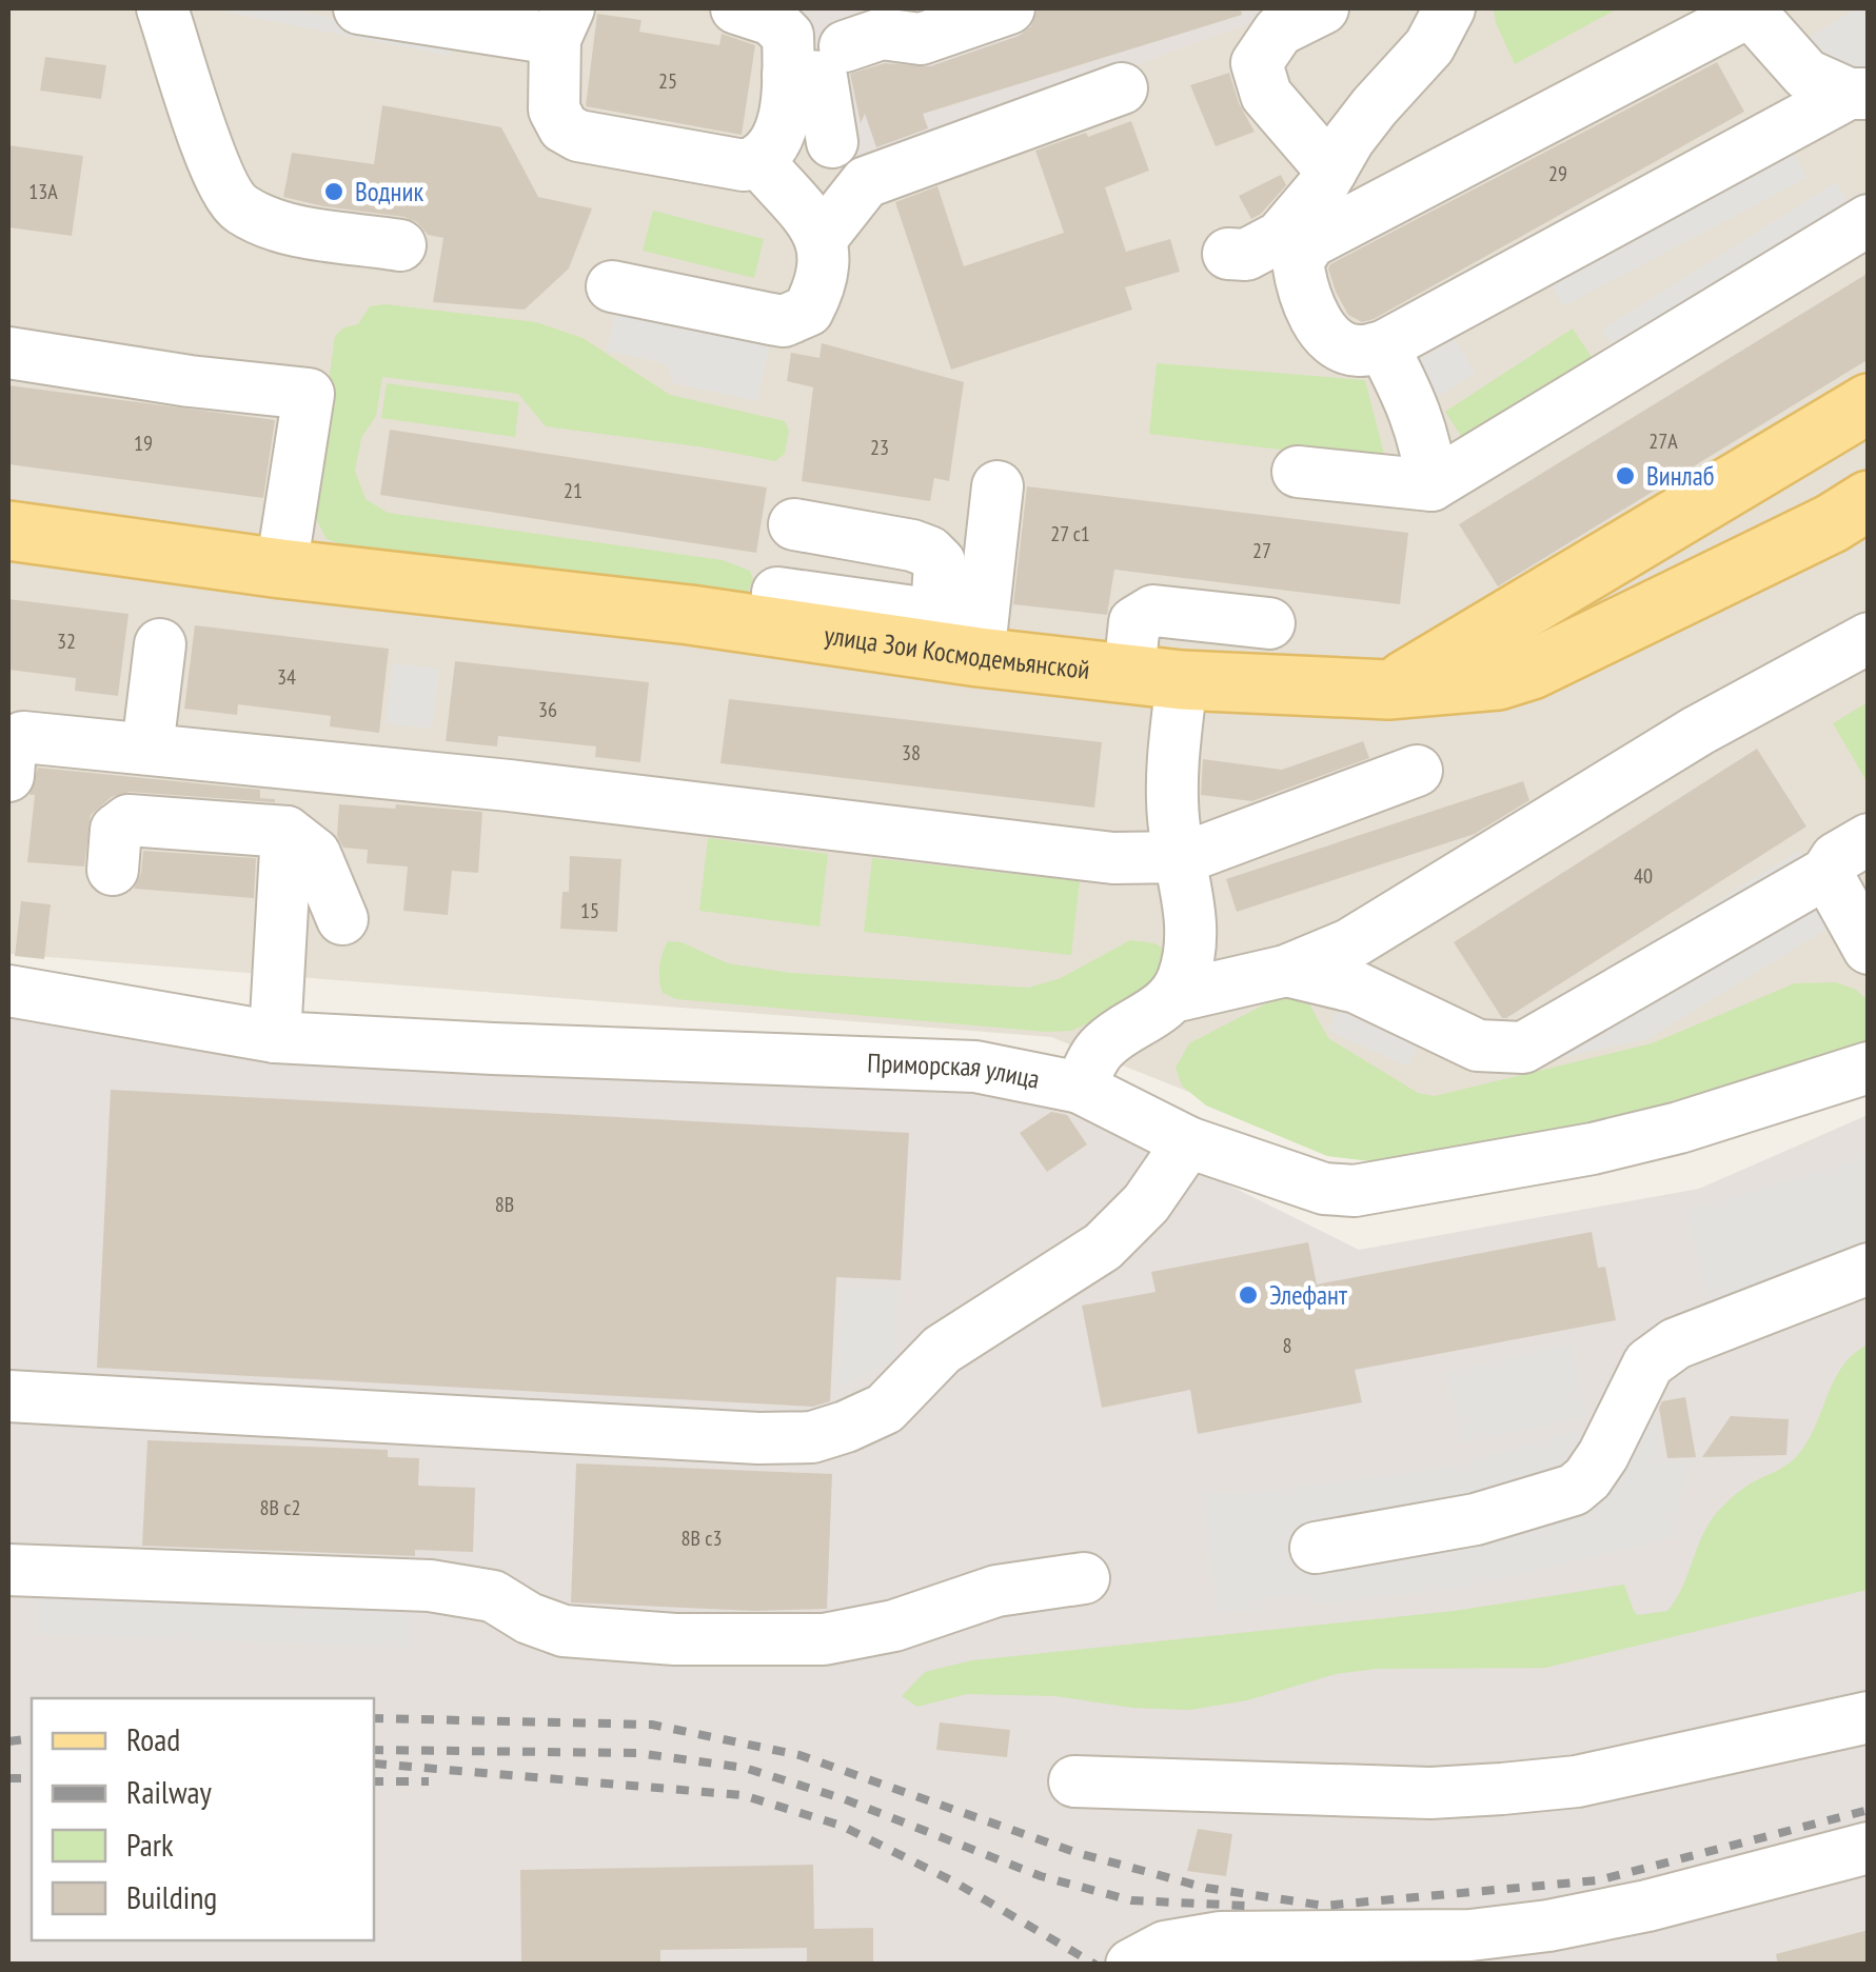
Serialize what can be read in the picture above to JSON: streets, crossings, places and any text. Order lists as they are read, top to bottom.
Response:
{
  "streets": {
    "main road": ["улица Зои Космодемьянской"],
    "street": ["Приморская улица"]
  },
  "places": ["Водник", "Винлаб", "Элефант"],
  "house_numbers": [
    "25",
    "29",
    "13А",
    "27А",
    "19",
    "23",
    "21",
    "27 с1",
    "27",
    "32",
    "34",
    "36",
    "38",
    "40",
    "15",
    "8В",
    "8",
    "8В с2",
    "8В с3"
  ],
  "legend": [
    "Road",
    "Railway",
    "Park",
    "Building"
  ]
}
